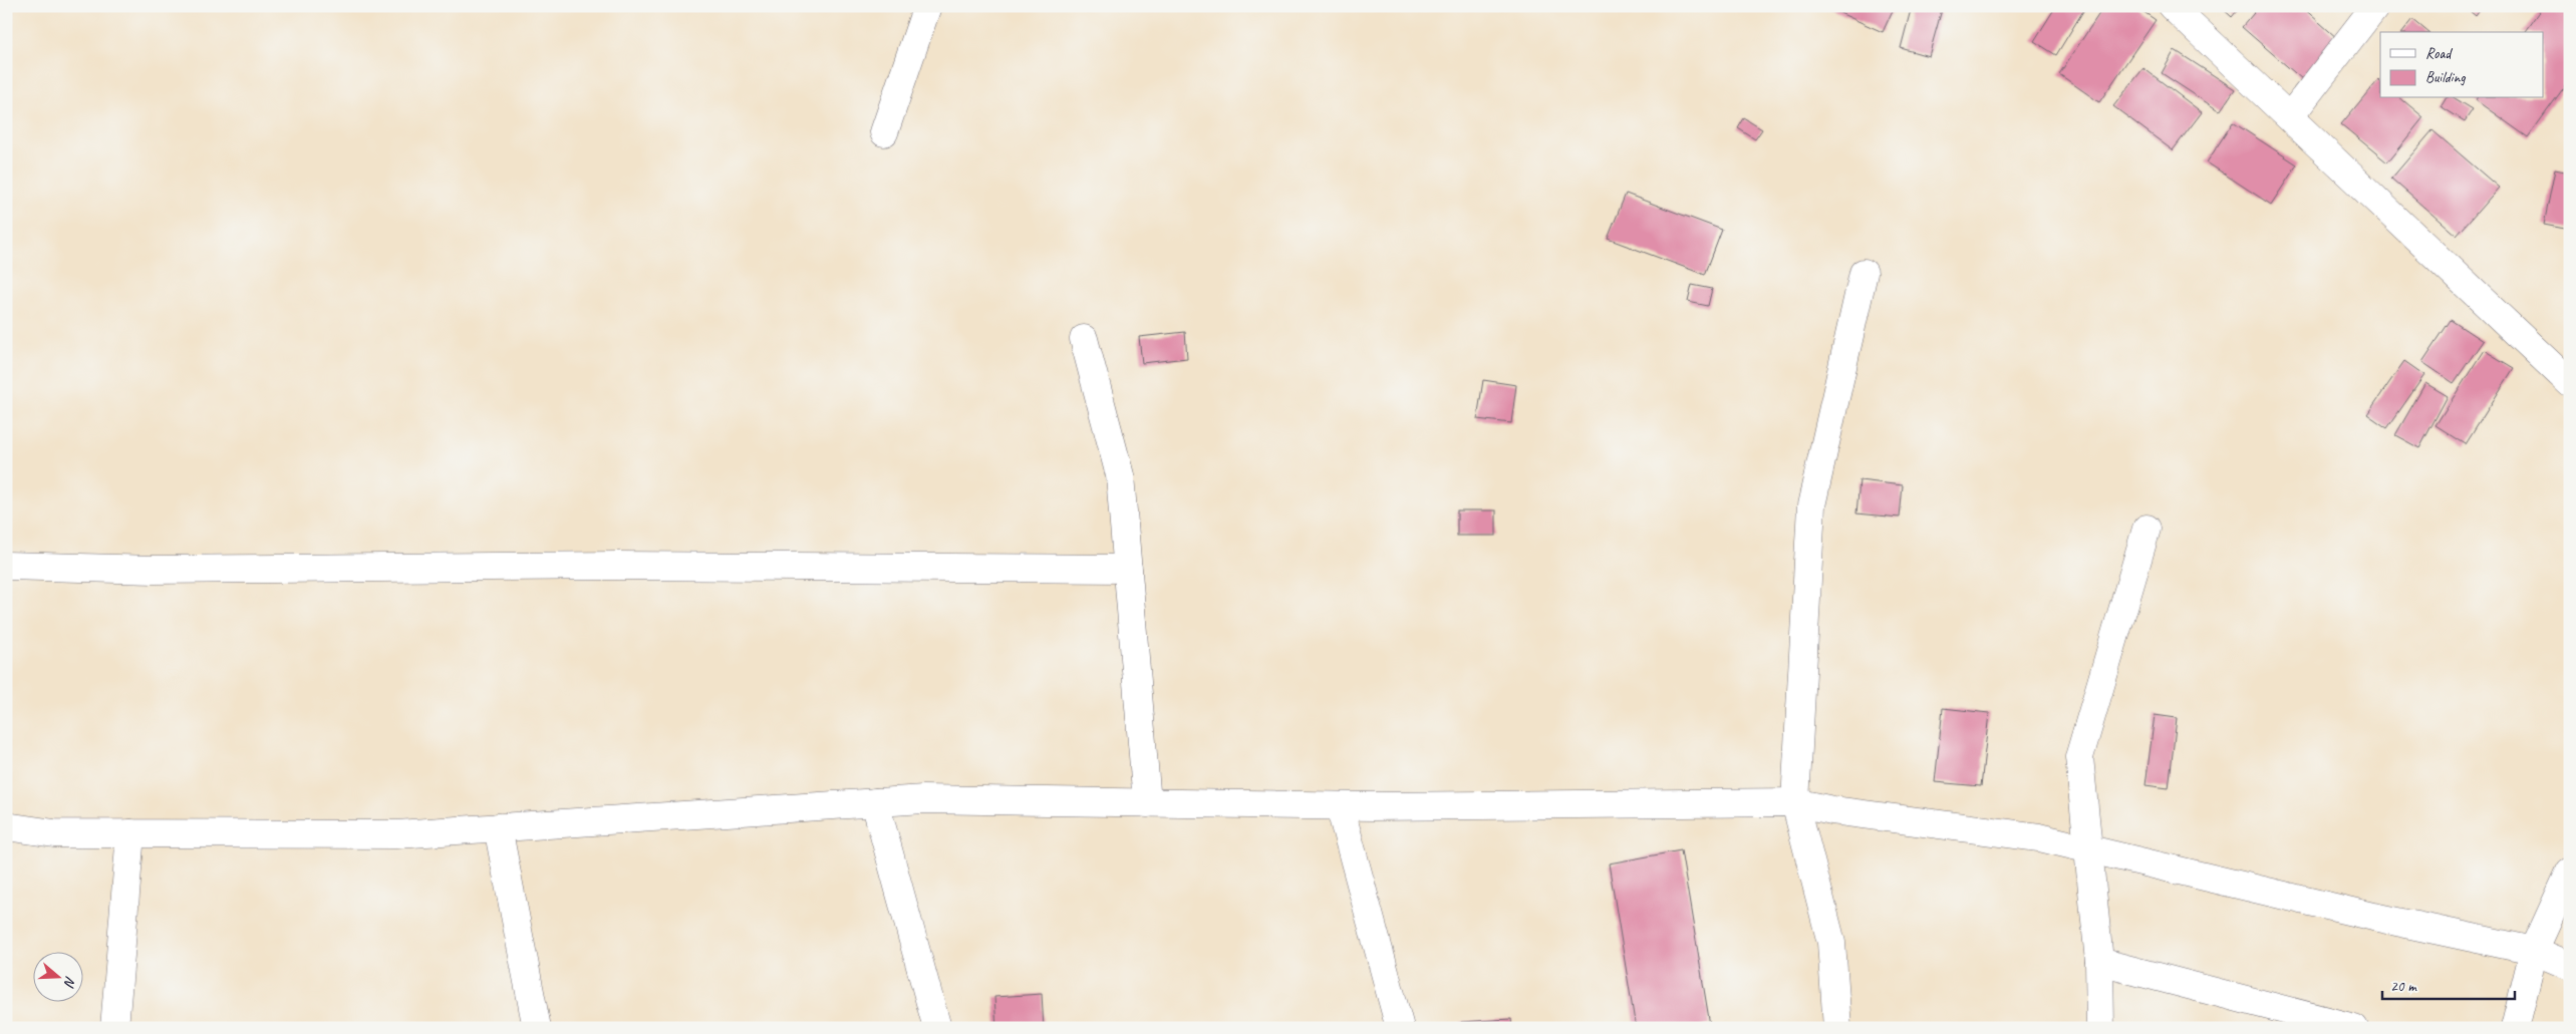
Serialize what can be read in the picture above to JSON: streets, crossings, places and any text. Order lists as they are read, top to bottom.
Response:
{
  "legend": ["Road", "Building"],
  "scale_bar": "20 m",
  "north": "right"
}
